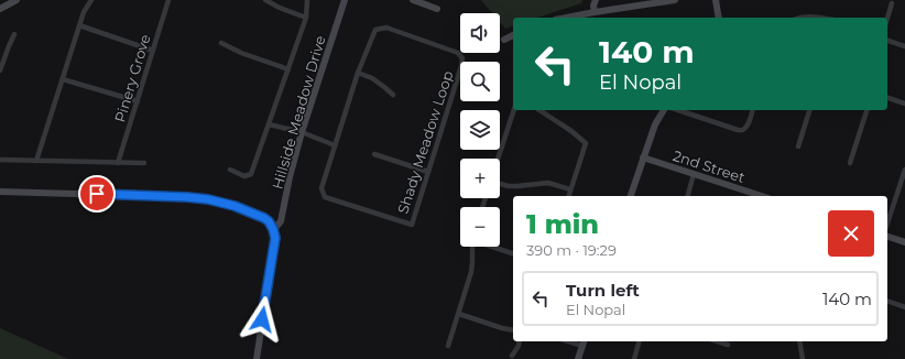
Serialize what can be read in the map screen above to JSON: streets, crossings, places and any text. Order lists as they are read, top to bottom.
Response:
{
  "streets": {
    "street": [
      "Pinery Grove",
      "Hillside Meadow Drive",
      "Shady Meadow Loop",
      "2nd Street"
    ]
  },
  "page": {
    "map_buttons": ["+", "−"],
    "turn": ["140 m", "El Nopal"],
    "heading": ["1 min", "390 m · 19:29"],
    "list": [
      {
        "name": "Turn left",
        "note": "El Nopal",
        "value": "140 m"
      }
    ]
  }
}
